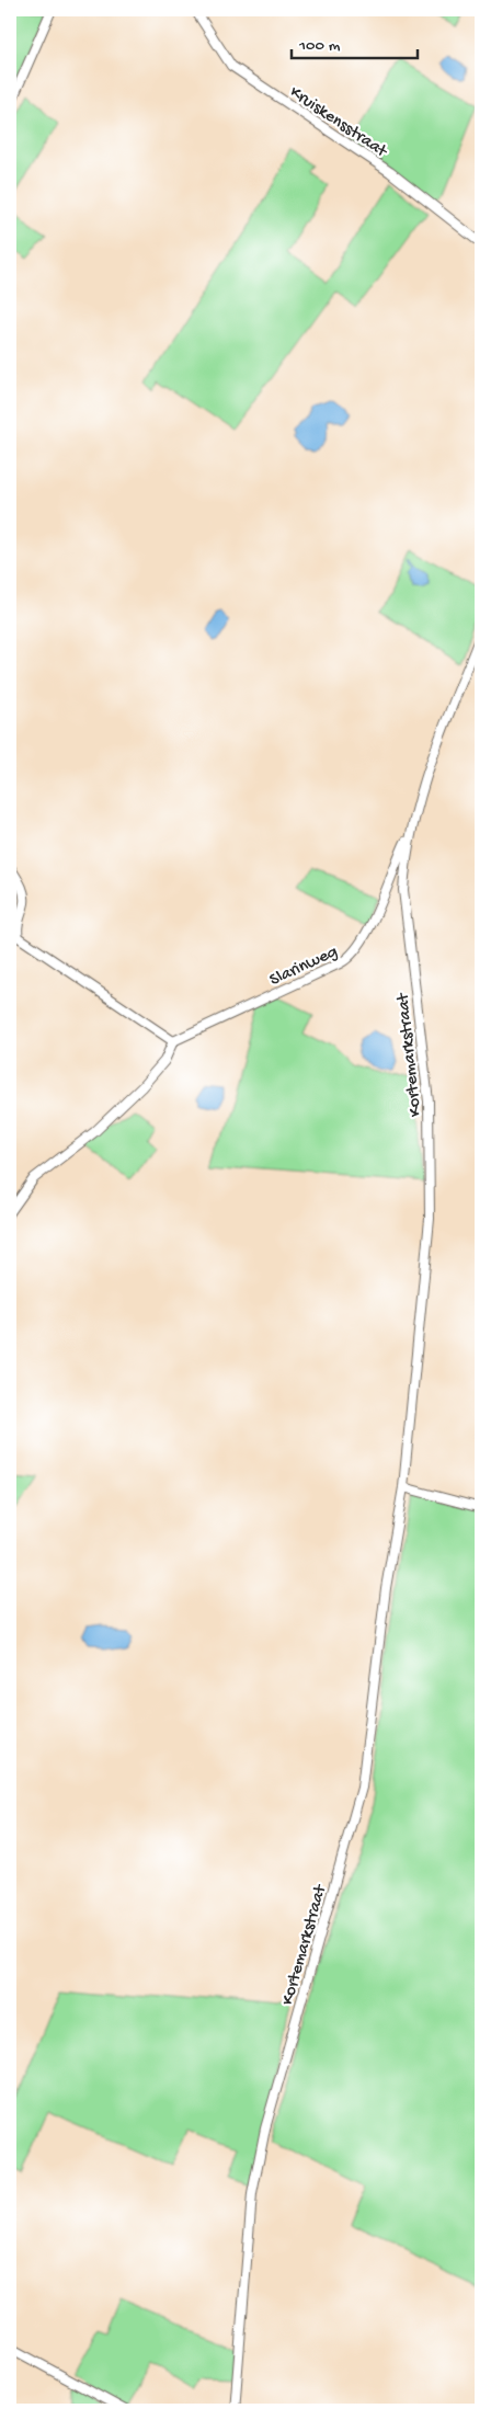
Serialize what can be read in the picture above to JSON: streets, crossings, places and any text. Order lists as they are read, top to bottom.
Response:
{
  "streets": {
    "street": ["Kruiskensstraat", "Slarinweg", "Kortemarkstraat"]
  },
  "crossings": [
    ["Slarinweg", "Kortemarkstraat"]
  ],
  "scale_bar": "100 m"
}
